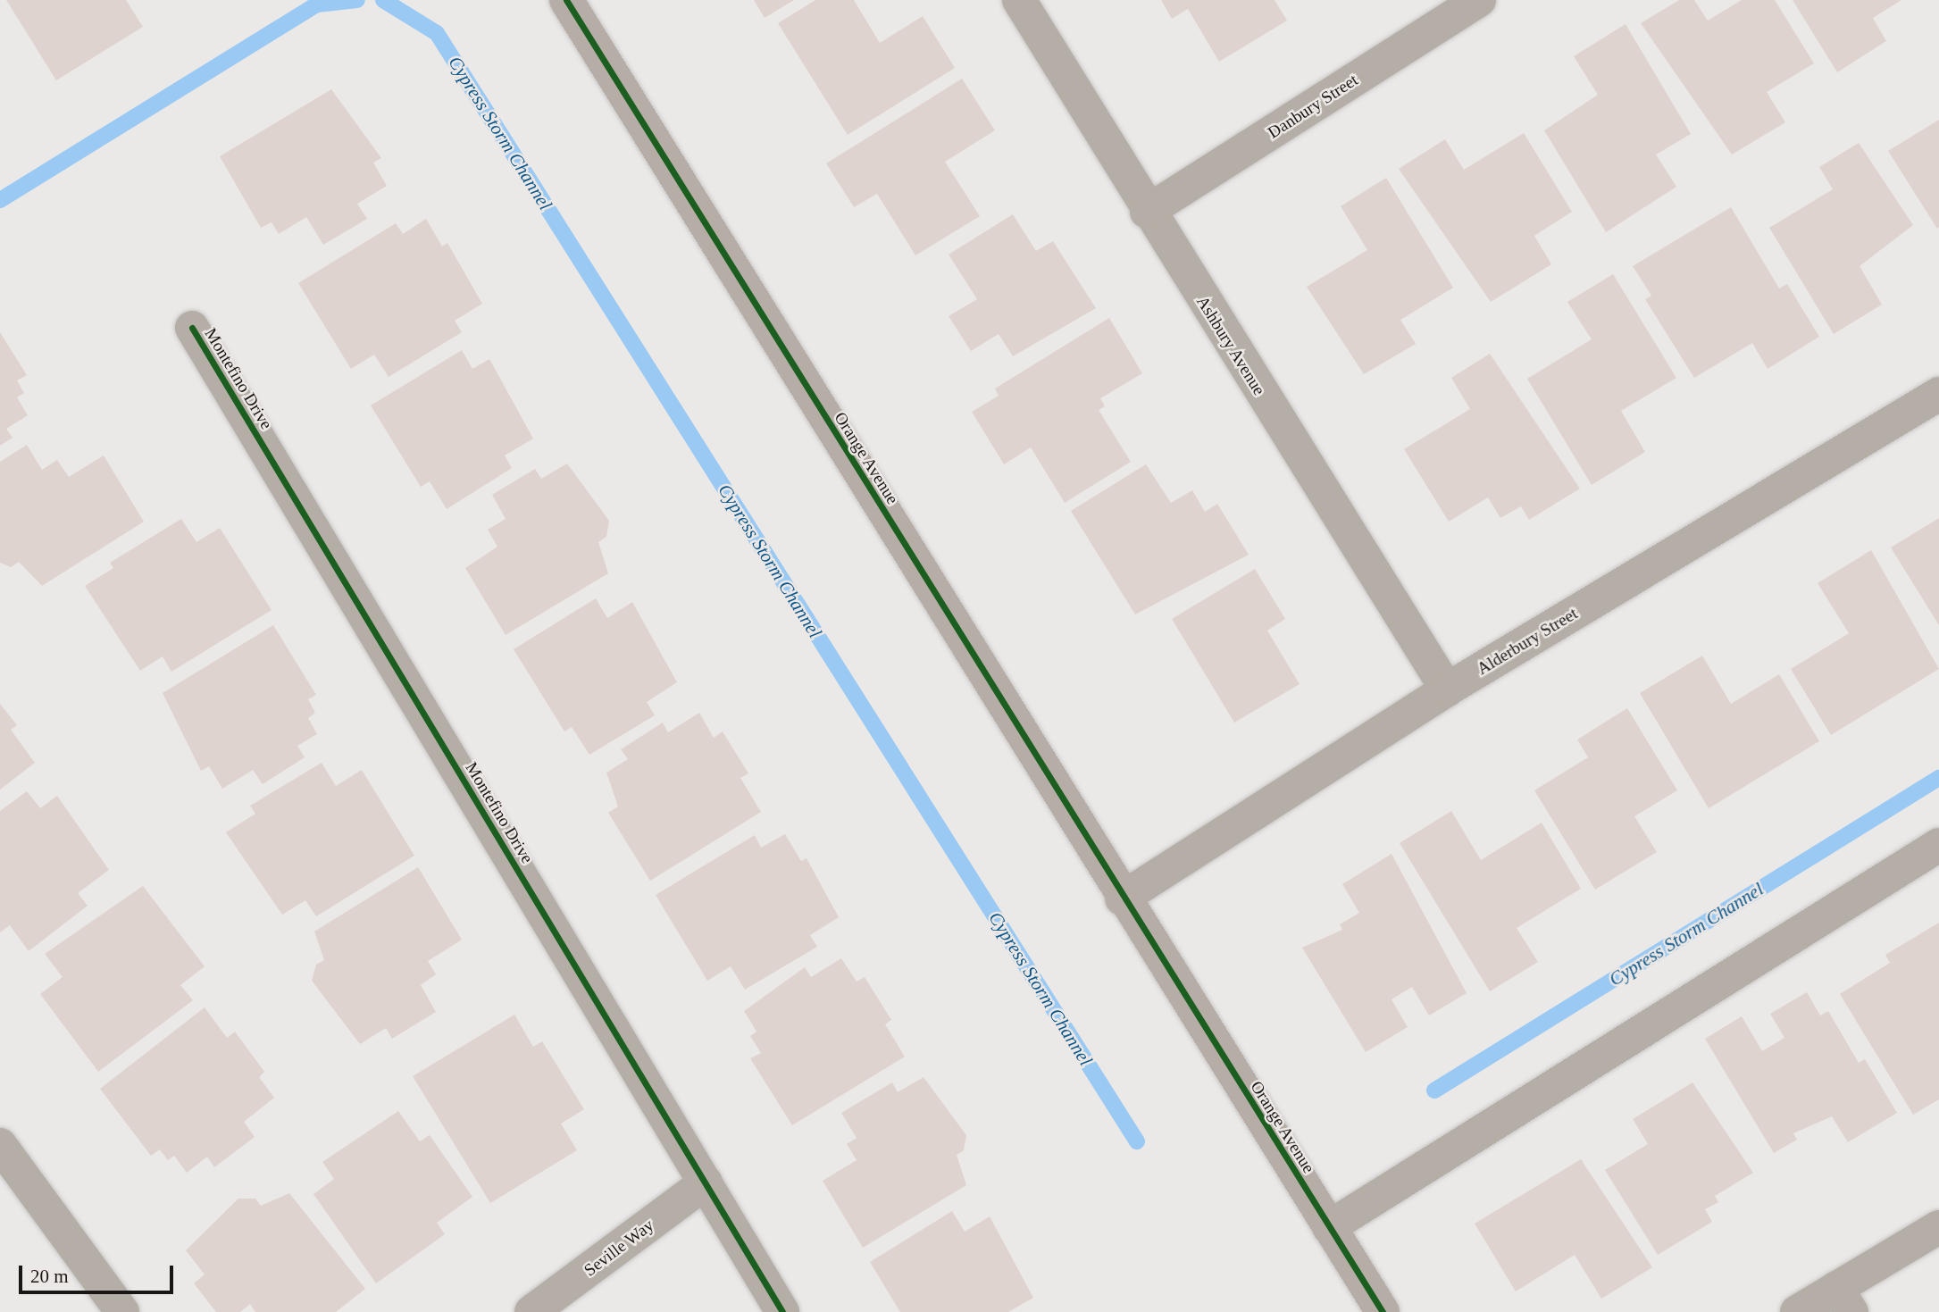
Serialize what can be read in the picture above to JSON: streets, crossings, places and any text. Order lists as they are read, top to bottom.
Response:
{
  "streets": {
    "main road": ["Orange Avenue"],
    "street": [
      "Danbury Street",
      "Ashbury Avenue",
      "Montefino Drive",
      "Alderbury Street",
      "Seville Way"
    ]
  },
  "crossings": [
    ["Danbury Street", "Ashbury Avenue"],
    ["Ashbury Avenue", "Alderbury Street"],
    ["Montefino Drive", "Seville Way"],
    ["Orange Avenue", "Alderbury Street"]
  ],
  "water": ["Cypress Storm Channel"],
  "scale_bar": "20 m"
}
